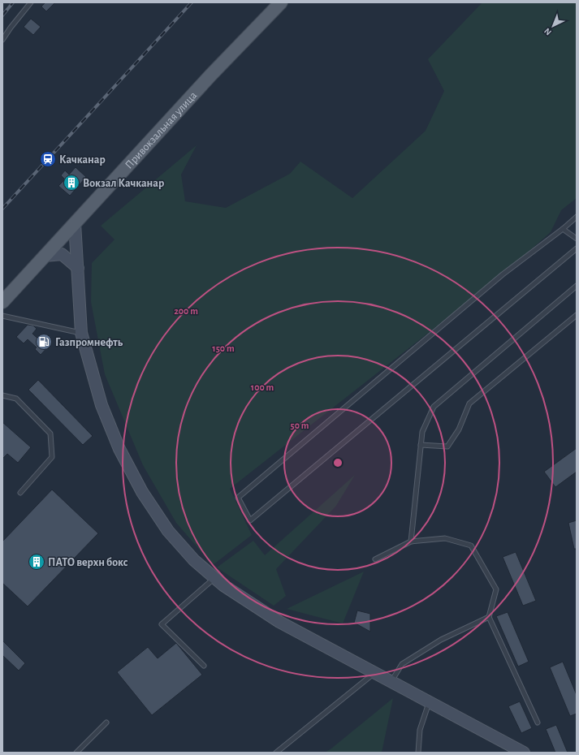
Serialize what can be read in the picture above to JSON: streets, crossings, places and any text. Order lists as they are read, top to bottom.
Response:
{
  "streets": {
    "main road": ["Привокзальная улица"]
  },
  "places": {
    "station": ["Качканар"],
    "building": ["Вокзал Качканар", "ПАТО верхн бокс"],
    "fuel station": ["Газпромнефть"]
  },
  "north": "bottom left",
  "rings": [
    "200 m",
    "150 m",
    "100 m",
    "50 m"
  ]
}
